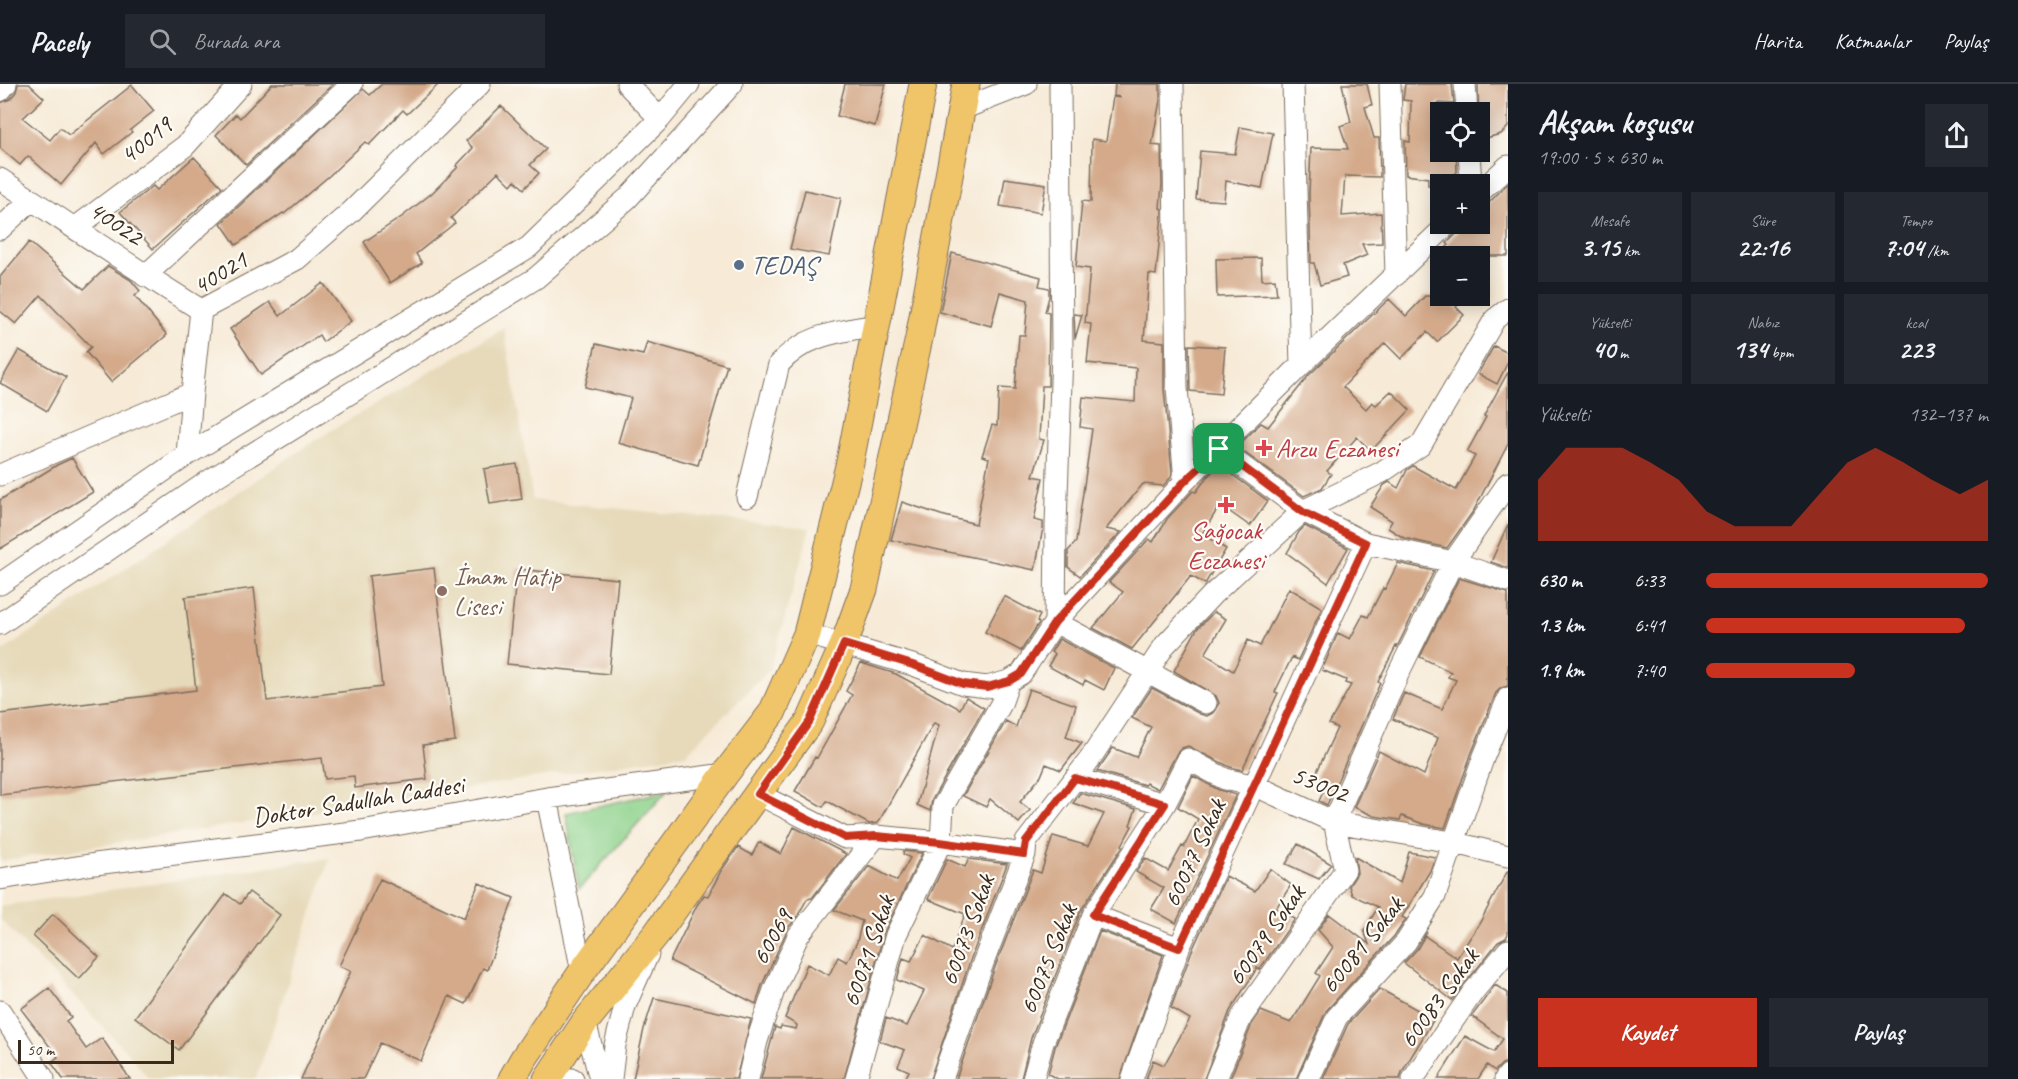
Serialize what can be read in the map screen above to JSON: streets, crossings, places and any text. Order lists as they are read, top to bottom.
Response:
{
  "streets": {
    "street": [
      "40019",
      "40022",
      "40021",
      "53002",
      "Doktor Sadullah Caddesi",
      "60077 Sokak",
      "60073 Sokak",
      "60079 Sokak",
      "60069",
      "60081 Sokak",
      "60071 Sokak",
      "60075 Sokak",
      "60083 Sokak"
    ]
  },
  "crossings": [
    ["40019", "40022"],
    ["40022", "40021"],
    ["53002", "60077 Sokak"],
    ["53002", "60079 Sokak"],
    ["53002", "60081 Sokak"],
    ["53002", "60075 Sokak"]
  ],
  "places": {
    "other": ["TEDAŞ", "İmam Hatip Lisesi"],
    "health": ["Arzu Eczanesi", "Sağocak Eczanesi"]
  },
  "scale_bar": "50 m",
  "page": {
    "header": "Pacely",
    "search": "Burada ara",
    "nav": ["Harita", "Katmanlar", "Paylaş"],
    "heading": ["Akşam koşusu", "19:00 · 5 × 630 m"],
    "map_buttons": ["+", "−"],
    "stats": [
      ["Mesafe", "3.15 km"],
      ["Süre", "22:16"],
      ["Tempo", "7:04 /km"],
      ["Yükselti", "40 m"],
      ["Nabız", "134 bpm"],
      ["kcal", "223"]
    ],
    "chart": ["Yükselti", "132–137 m"],
    "list": [
      {
        "name": "630 m",
        "note": "6:33"
      },
      {
        "name": "1.3 km",
        "note": "6:41"
      },
      {
        "name": "1.9 km",
        "note": "7:40"
      }
    ],
    "buttons": ["Kaydet", "Paylaş"],
    "scale": "50 m"
  }
}
